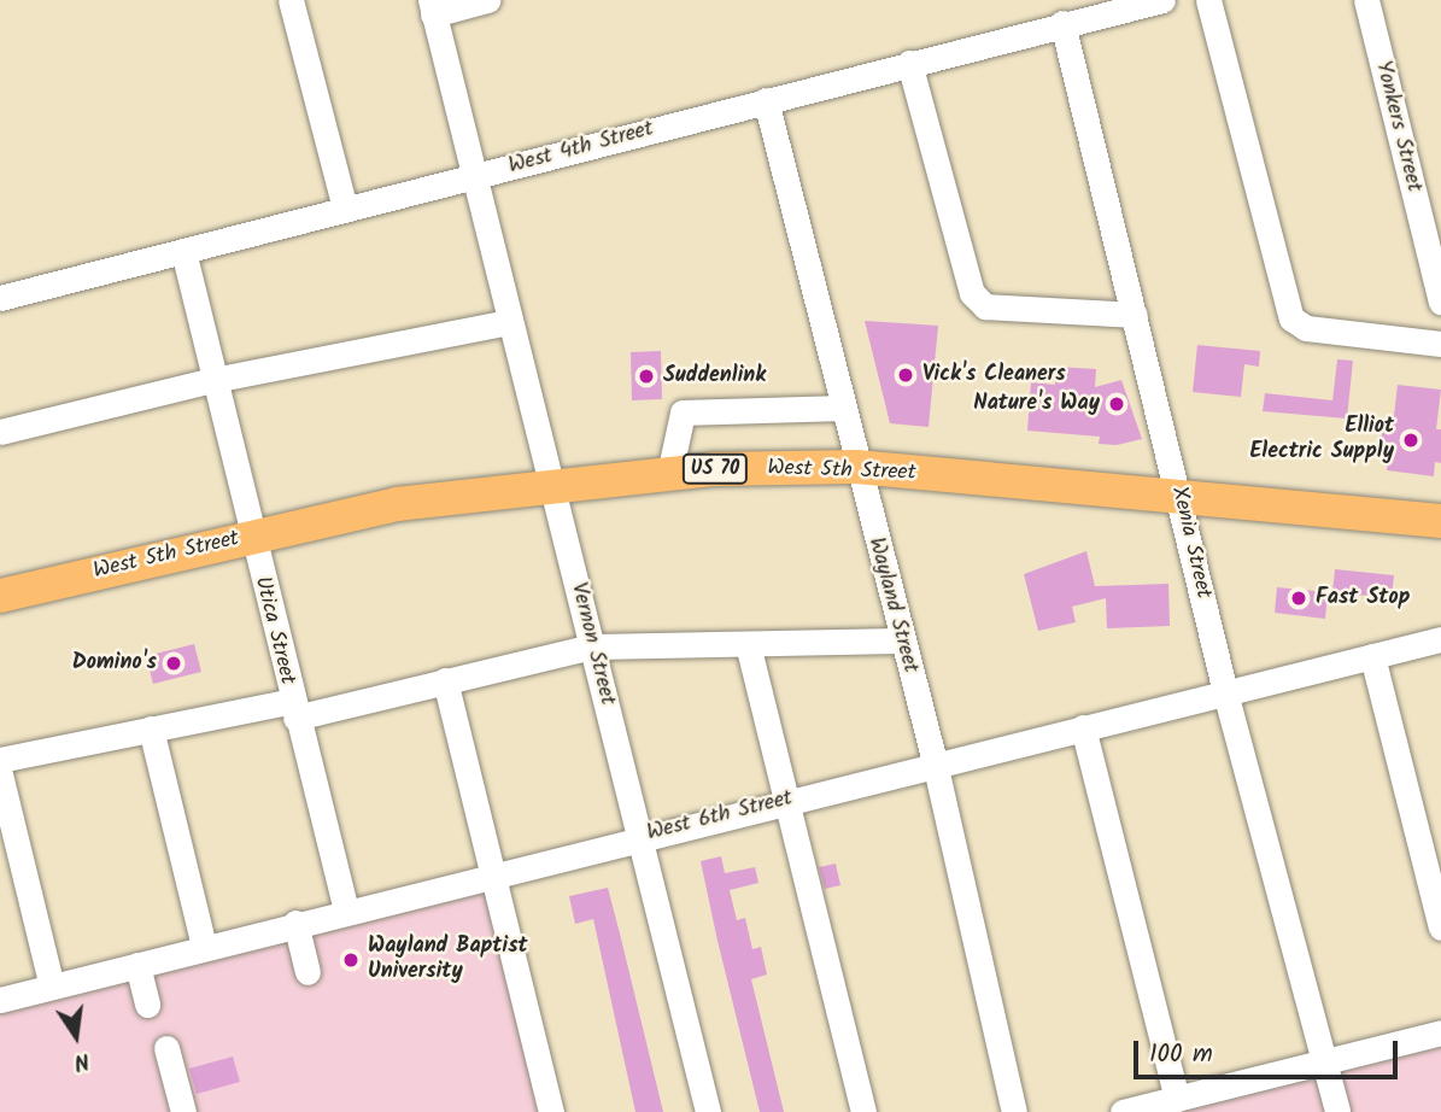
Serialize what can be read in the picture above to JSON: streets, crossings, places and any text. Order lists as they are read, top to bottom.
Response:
{
  "streets": {
    "main road": ["US 70", "West 5th Street"],
    "street": [
      "Yonkers Street",
      "West 4th Street",
      "Xenia Street",
      "Wayland Street",
      "Utica Street",
      "Vernon Street",
      "West 6th Street"
    ]
  },
  "crossings": [
    ["West 4th Street", "Xenia Street"],
    ["West 4th Street", "Wayland Street"],
    ["West 4th Street", "Utica Street"],
    ["West 4th Street", "Vernon Street"],
    ["West 5th Street", "Xenia Street"],
    ["West 5th Street", "Wayland Street"],
    ["West 5th Street", "Utica Street"],
    ["West 5th Street", "Vernon Street"],
    ["Xenia Street", "West 6th Street"],
    ["Wayland Street", "West 6th Street"],
    ["Utica Street", "West 6th Street"],
    ["Vernon Street", "West 6th Street"]
  ],
  "places": [
    "Vick's Cleaners",
    "Suddenlink",
    "Nature's Way",
    "Elliot Electric Supply",
    "Fast Stop",
    "Domino's",
    "Wayland Baptist University"
  ],
  "scale_bar": "100 m",
  "north": "bottom"
}
